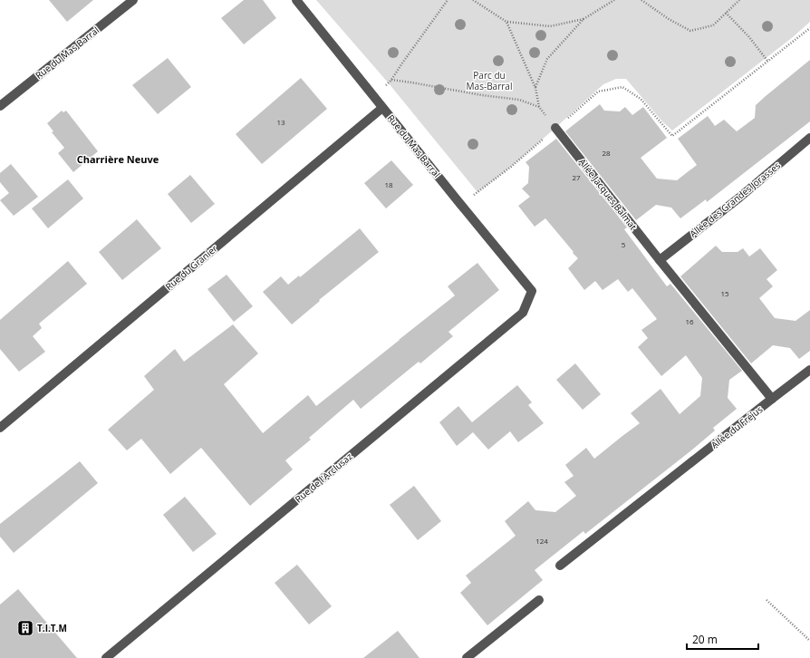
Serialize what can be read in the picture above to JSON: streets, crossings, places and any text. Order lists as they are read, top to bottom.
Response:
{
  "streets": {
    "street": [
      "Rue du Mas Barral",
      "Allée Jacques Balmat",
      "Allée des Grandes Jorasses",
      "Rue du Granier",
      "Allée du Fréjus",
      "Rue de l'Arclusaz"
    ]
  },
  "crossings": [
    ["Rue du Mas Barral", "Rue du Granier"],
    ["Rue du Mas Barral", "Rue de l'Arclusaz"],
    ["Allée Jacques Balmat", "Allée des Grandes Jorasses"]
  ],
  "districts": ["Charrière Neuve"],
  "parks": ["Parc du Mas-Barral"],
  "places": {
    "building": ["T.I.T.M"]
  },
  "house_numbers": [
    "13",
    "28",
    "27",
    "18",
    "5",
    "15",
    "16",
    "124"
  ],
  "scale_bar": "20 m"
}
